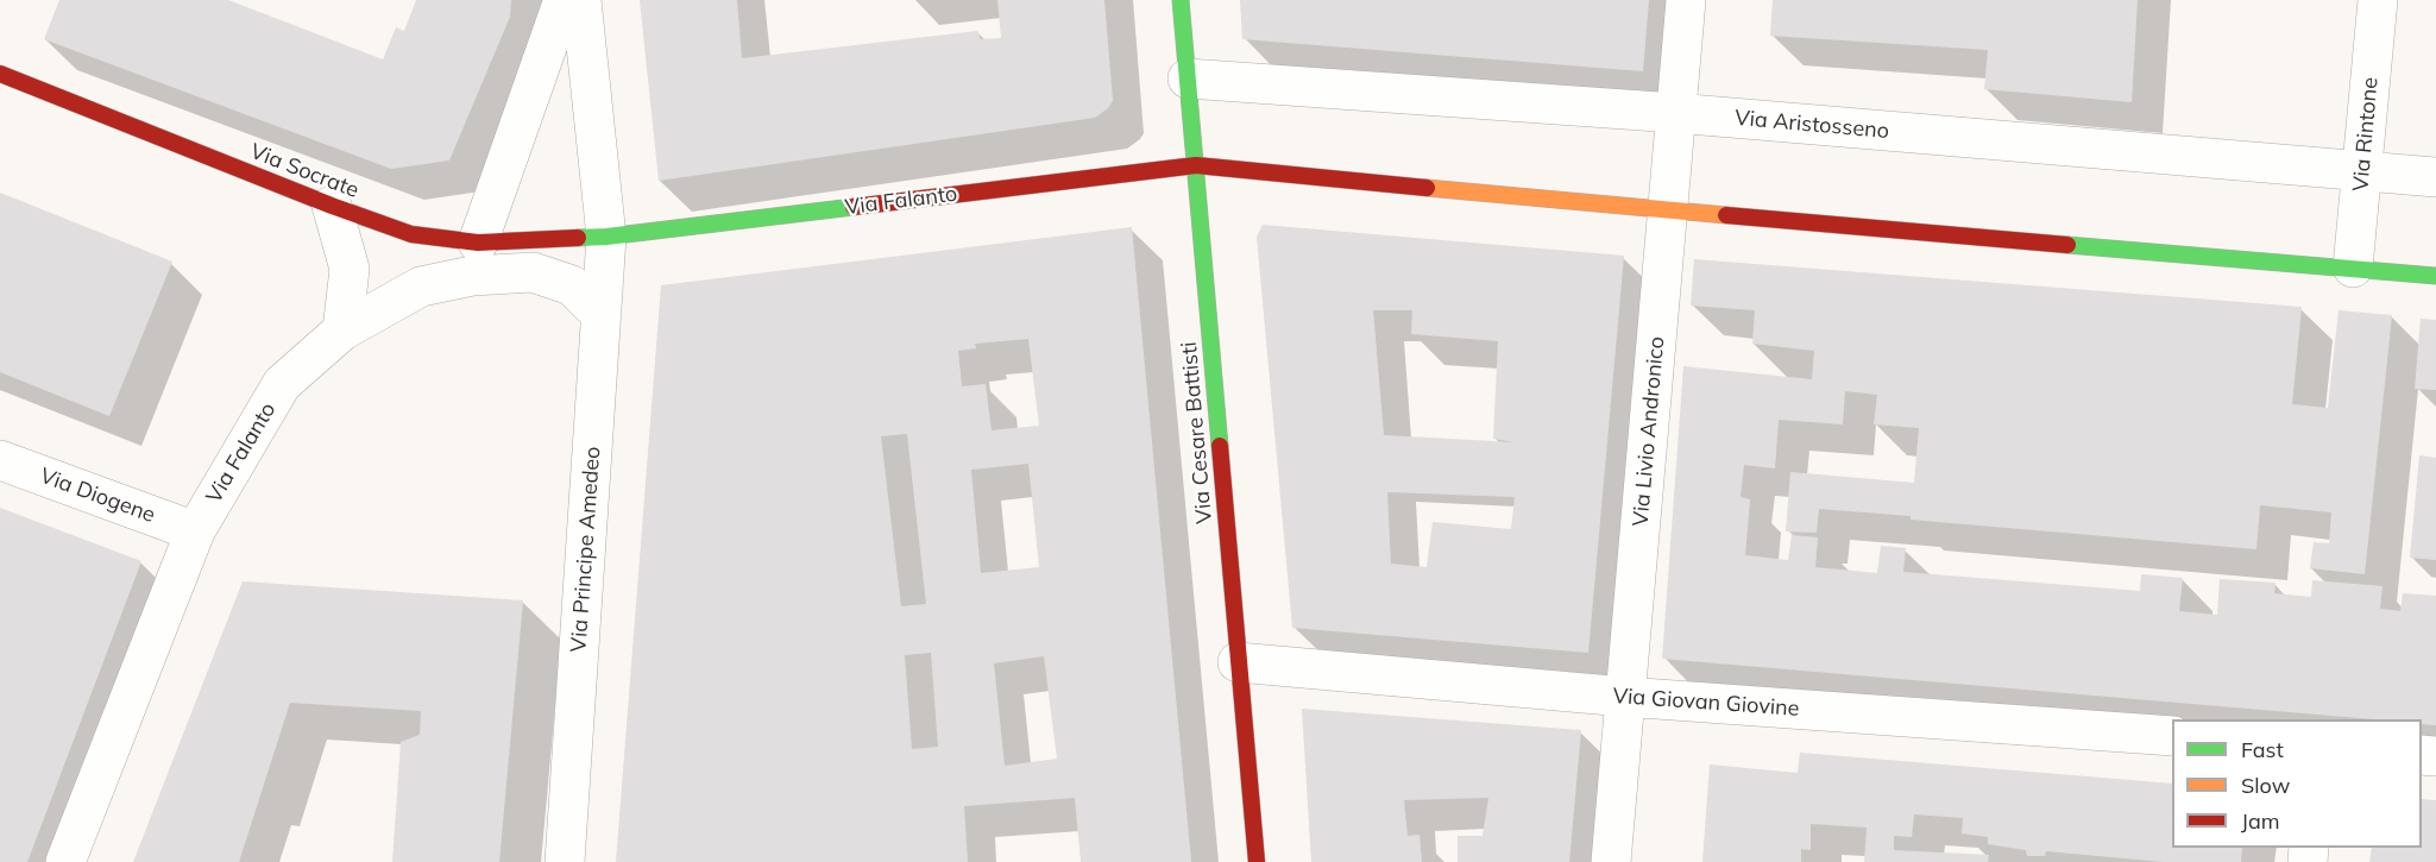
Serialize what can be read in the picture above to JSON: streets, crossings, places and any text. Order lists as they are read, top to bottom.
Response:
{
  "streets": {
    "street": [
      "Via Aristosseno",
      "Via Rintone",
      "Via Socrate",
      "Via Falanto",
      "Via Livio Andronico",
      "Via Cesare Battisti",
      "Via Diogene",
      "Via Principe Amedeo",
      "Via Giovan Giovine"
    ]
  },
  "crossings": [
    ["Via Aristosseno", "Via Rintone"],
    ["Via Aristosseno", "Via Livio Andronico"],
    ["Via Aristosseno", "Via Cesare Battisti"],
    ["Via Socrate", "Via Falanto"],
    ["Via Socrate", "Via Principe Amedeo"],
    ["Via Falanto", "Via Cesare Battisti"],
    ["Via Falanto", "Via Diogene"],
    ["Via Falanto", "Via Principe Amedeo"],
    ["Via Livio Andronico", "Via Giovan Giovine"],
    ["Via Cesare Battisti", "Via Giovan Giovine"]
  ],
  "legend": ["Fast", "Slow", "Jam"]
}
